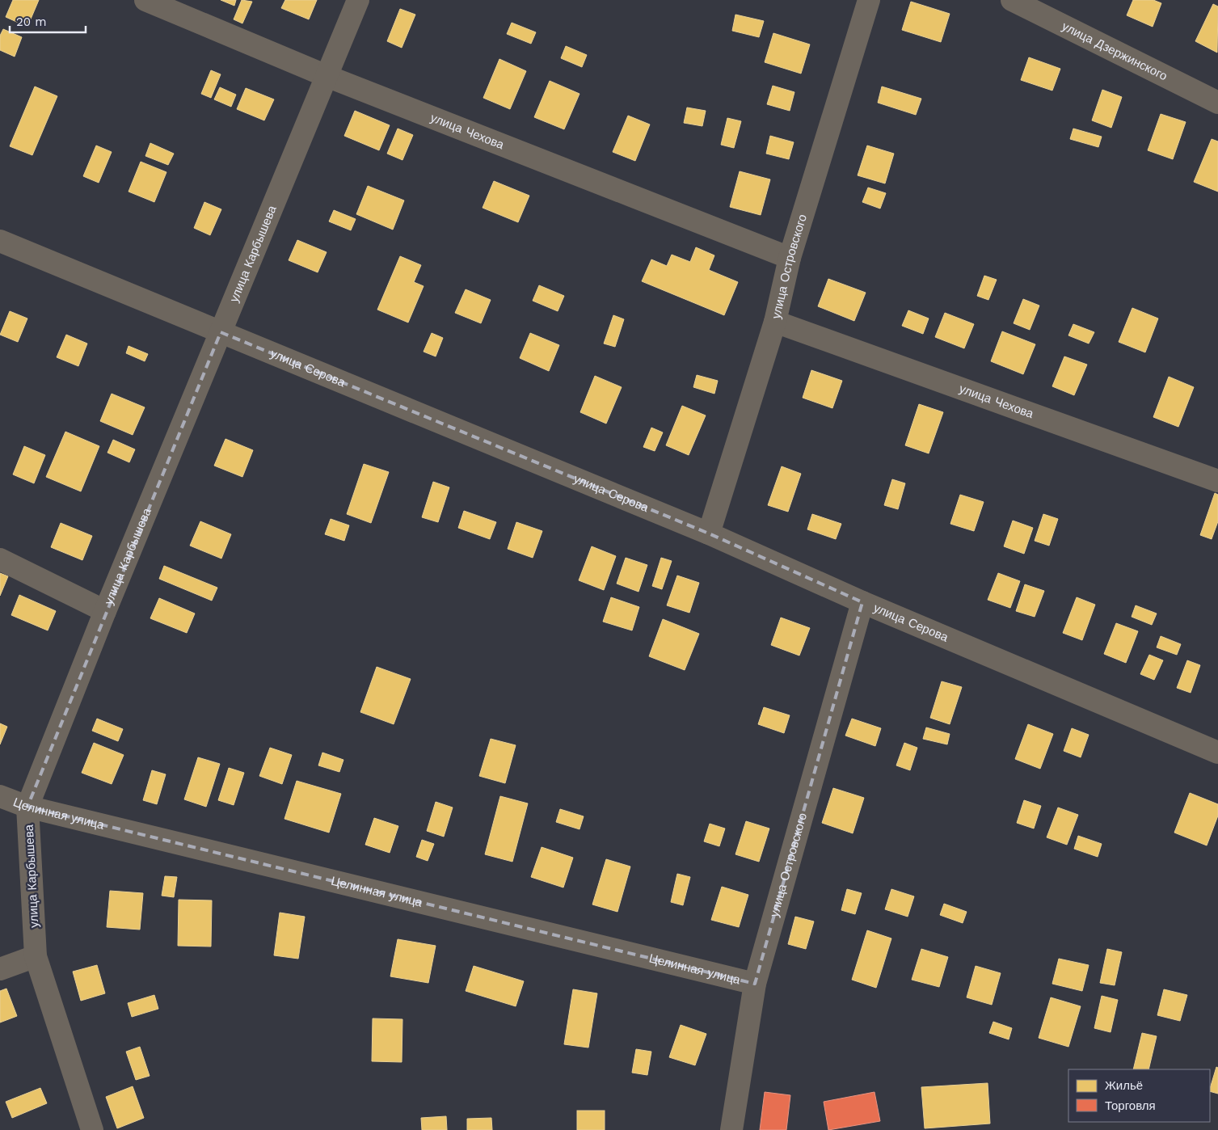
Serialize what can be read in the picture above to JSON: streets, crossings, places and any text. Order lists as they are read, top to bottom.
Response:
{
  "streets": {
    "street": [
      "улица Дзержинского",
      "улица Чехова",
      "улица Карбышева",
      "улица Островского",
      "улица Серова",
      "Целинная улица"
    ]
  },
  "crossings": [
    ["улица Чехова", "улица Карбышева"],
    ["улица Чехова", "улица Островского"],
    ["улица Карбышева", "улица Серова"],
    ["улица Карбышева", "Целинная улица"],
    ["улица Островского", "улица Серова"],
    ["улица Островского", "Целинная улица"]
  ],
  "legend": ["Жильё", "Торговля"],
  "scale_bar": "20 m"
}
